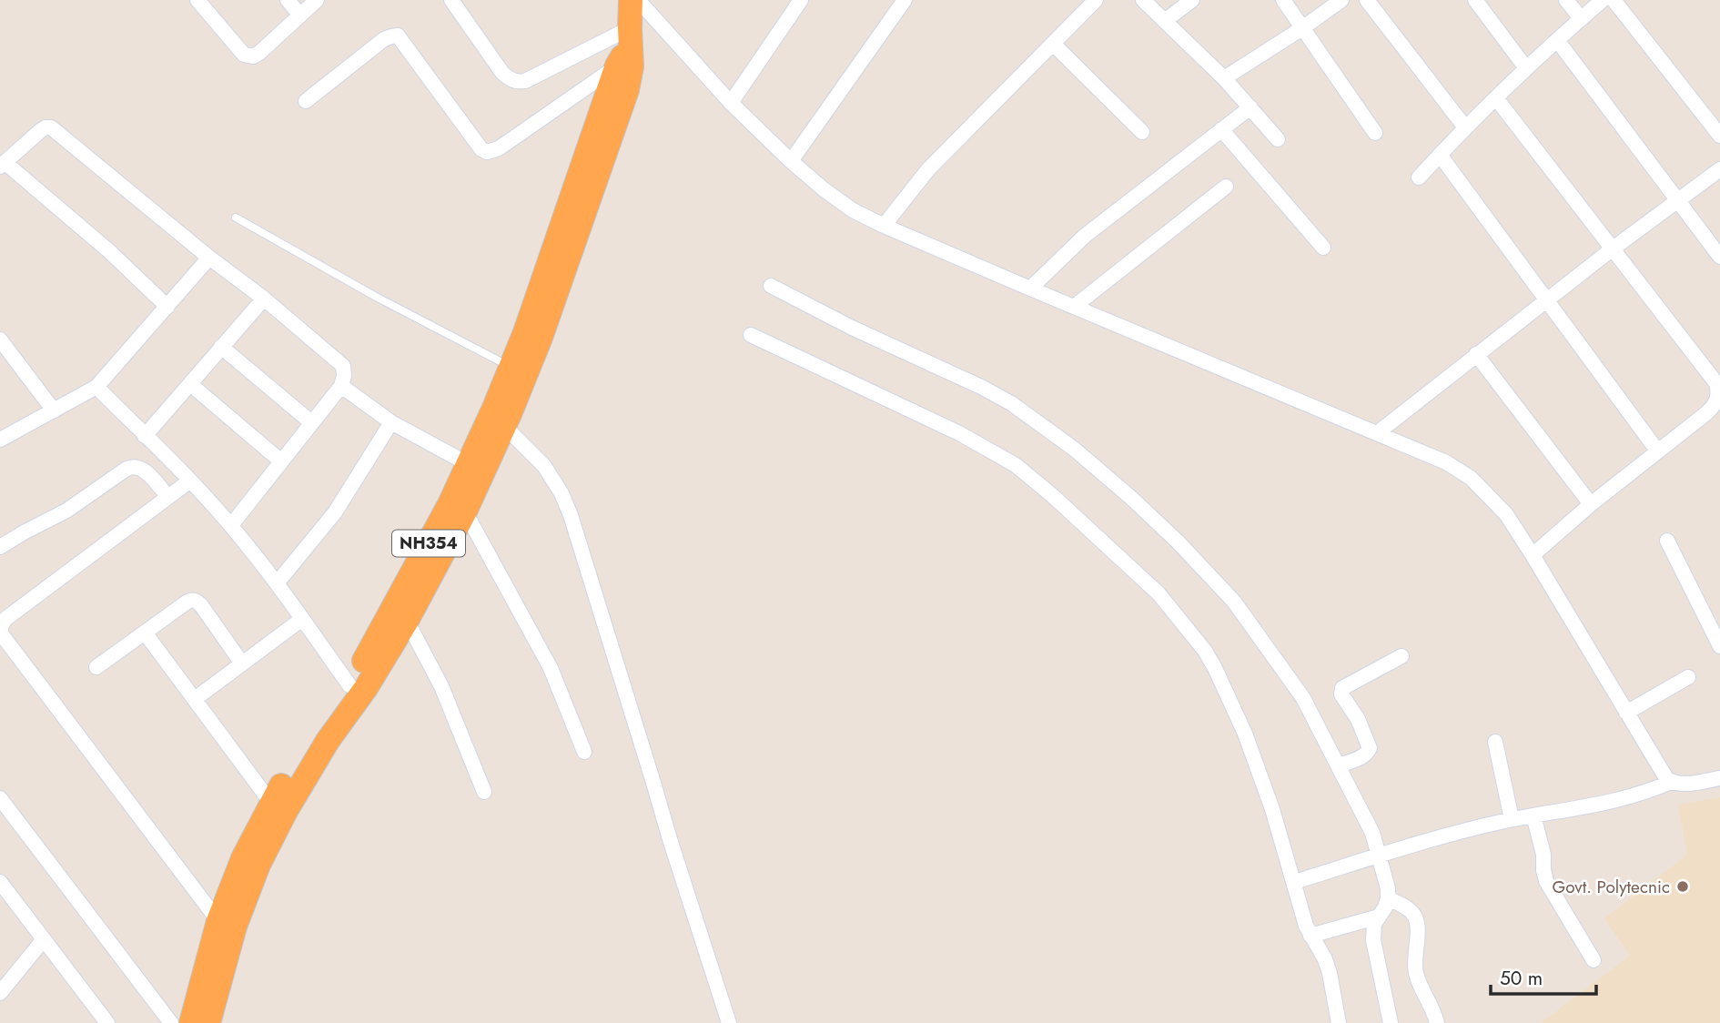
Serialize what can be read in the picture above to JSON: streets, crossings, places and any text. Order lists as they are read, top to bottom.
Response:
{
  "streets": {
    "highway": ["NH354"]
  },
  "places": ["Govt. Polytecnic"],
  "scale_bar": "50 m"
}
